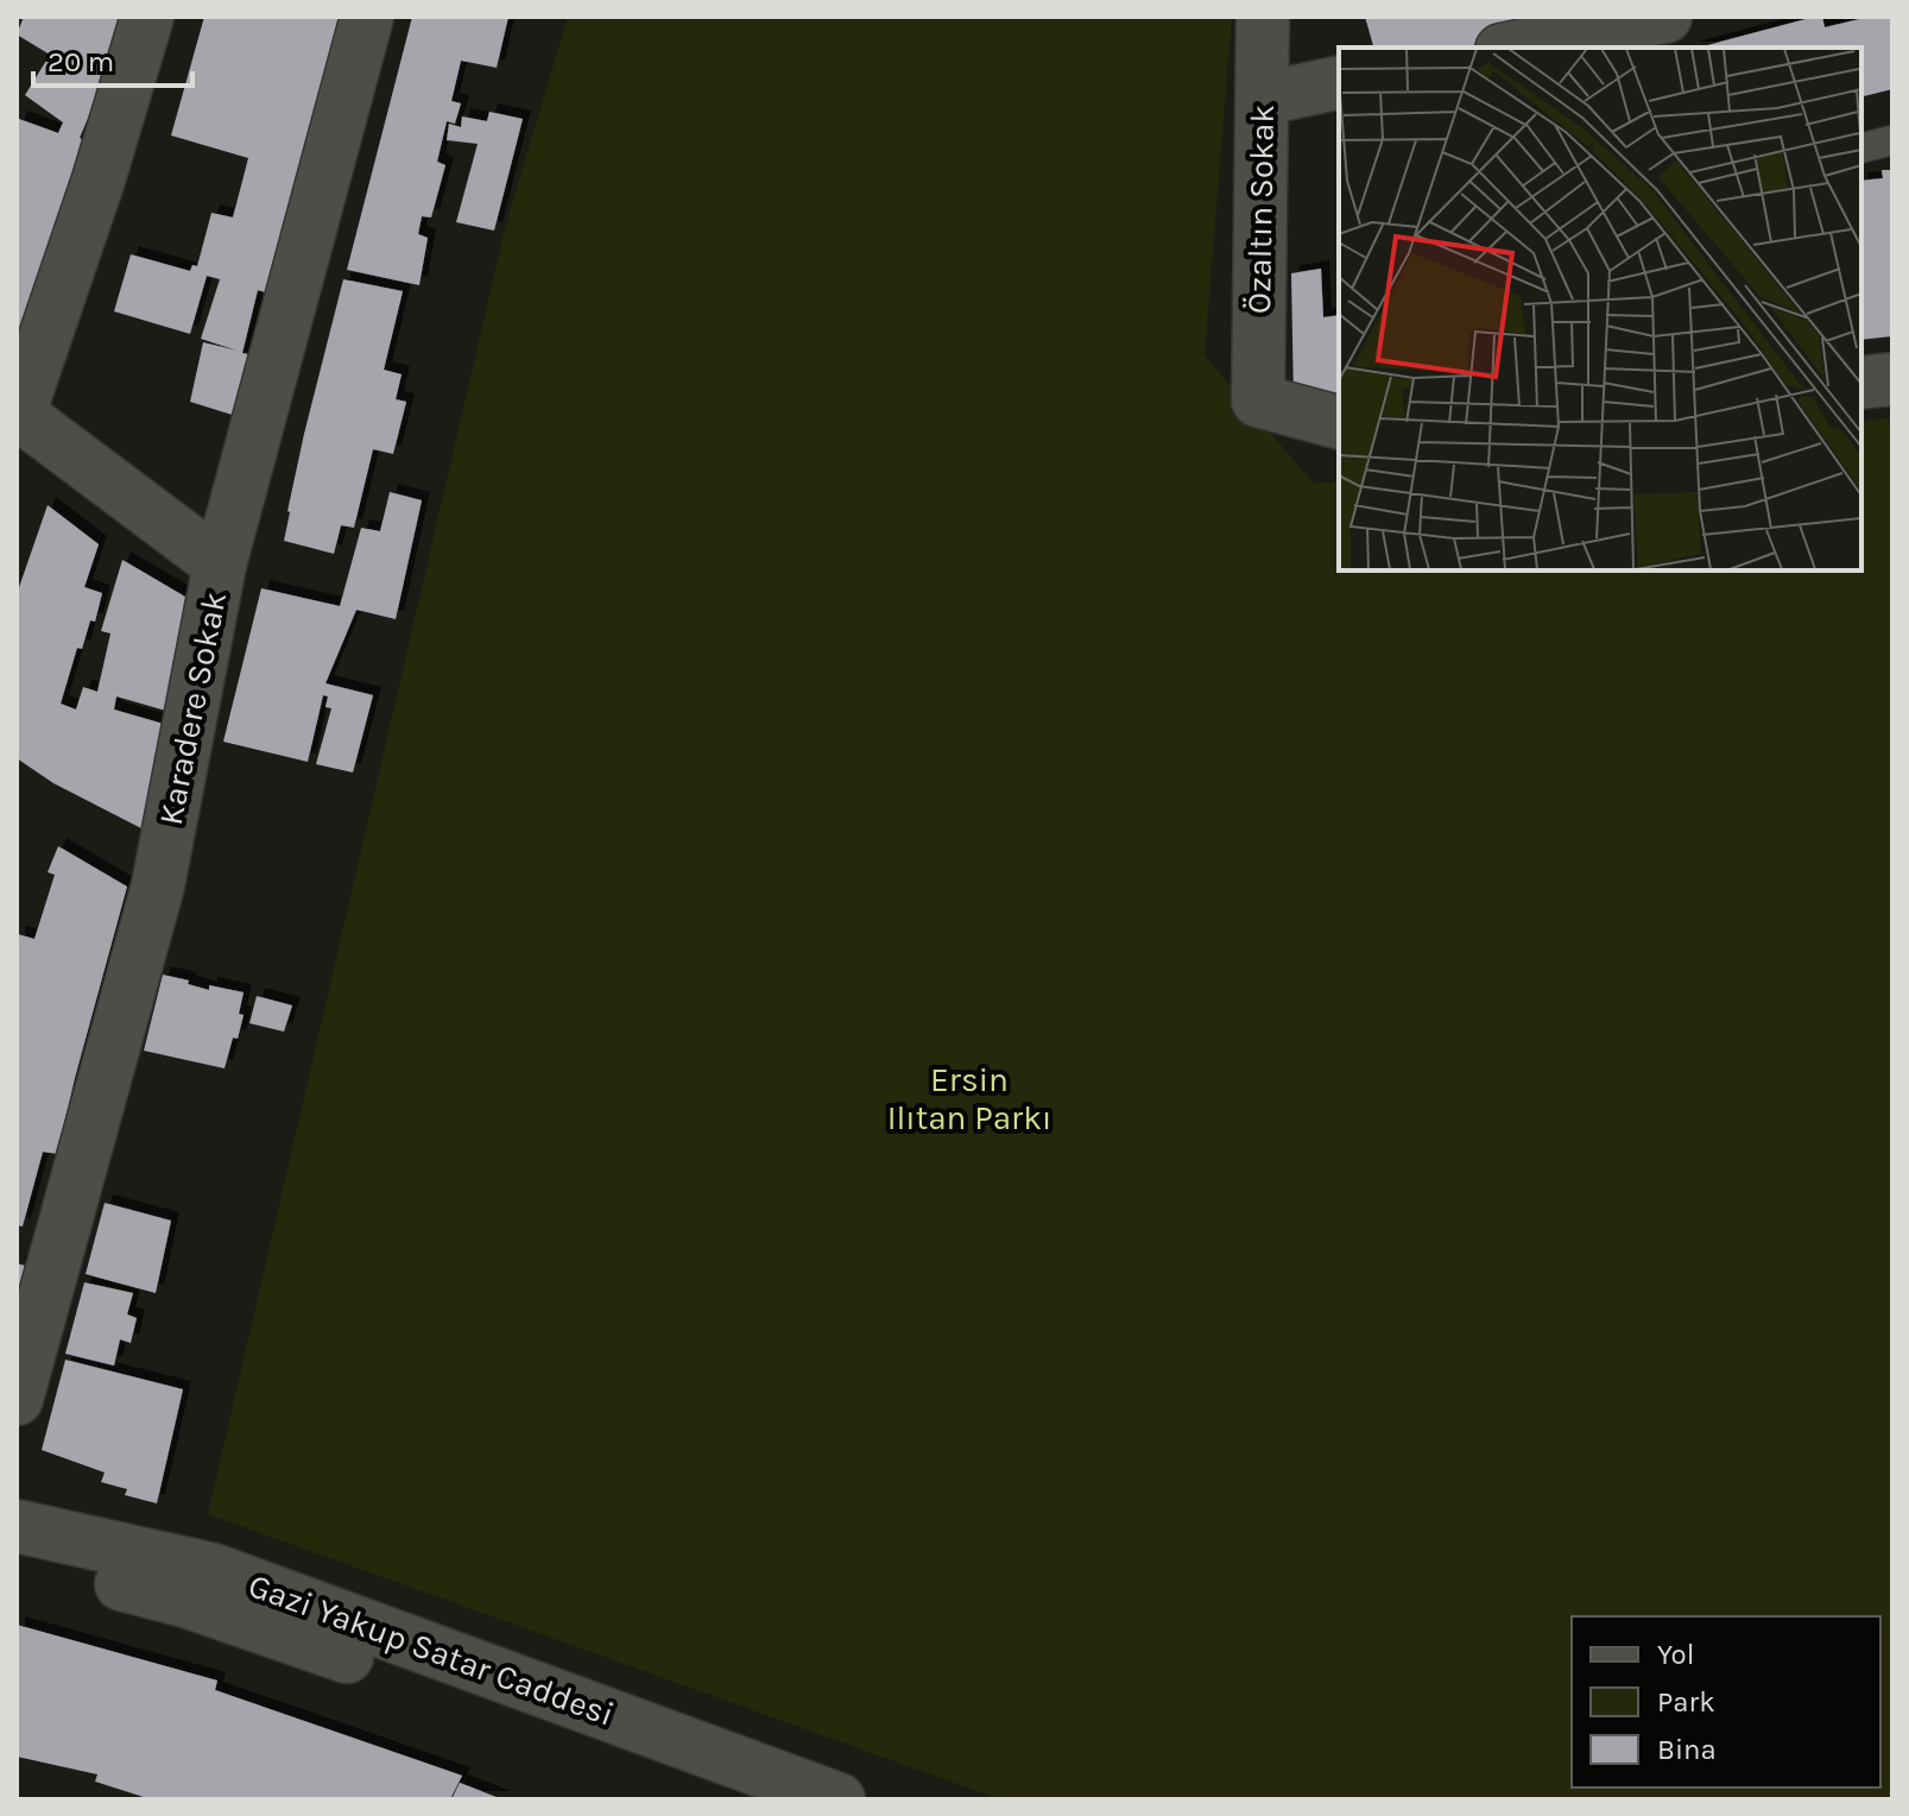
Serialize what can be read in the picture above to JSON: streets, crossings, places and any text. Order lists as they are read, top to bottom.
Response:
{
  "streets": {
    "street": ["Özaltın Sokak", "Karadere Sokak", "Gazi Yakup Satar Caddesi"]
  },
  "parks": ["Ersin Ilıtan Parkı"],
  "legend": ["Yol", "Park", "Bina"],
  "scale_bar": "20 m"
}
